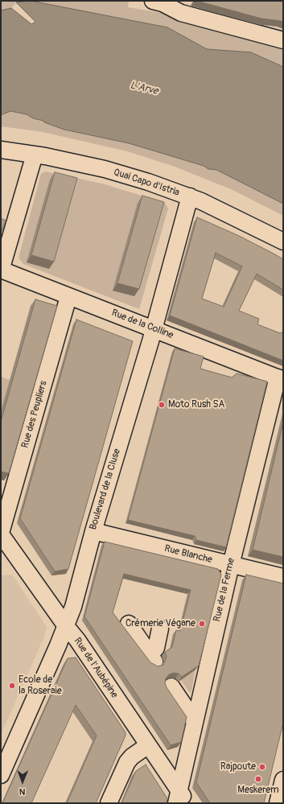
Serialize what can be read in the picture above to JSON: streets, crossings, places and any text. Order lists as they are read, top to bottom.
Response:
{
  "streets": {
    "street": [
      "Quai Capo d'Istria",
      "Rue de la Colline",
      "Rue des Peupliers",
      "Boulevard de la Cluse",
      "Rue Blanche",
      "Rue de la Ferme",
      "Rue de l'Aubépine"
    ]
  },
  "crossings": [
    ["Quai Capo d'Istria", "Boulevard de la Cluse"],
    ["Rue de la Colline", "Rue des Peupliers"],
    ["Rue de la Colline", "Boulevard de la Cluse"],
    ["Rue de la Colline", "Rue de la Ferme"],
    ["Rue des Peupliers", "Rue de l'Aubépine"],
    ["Boulevard de la Cluse", "Rue Blanche"],
    ["Boulevard de la Cluse", "Rue de l'Aubépine"],
    ["Rue Blanche", "Rue de la Ferme"],
    ["Rue de la Ferme", "Rue de l'Aubépine"]
  ],
  "water": ["L'Arve"],
  "places": [
    "Moto Rush SA",
    "Crémerie Végane",
    "Ecole de la Roseraie",
    "Rajpoute",
    "Meskerem"
  ],
  "north": "bottom"
}
